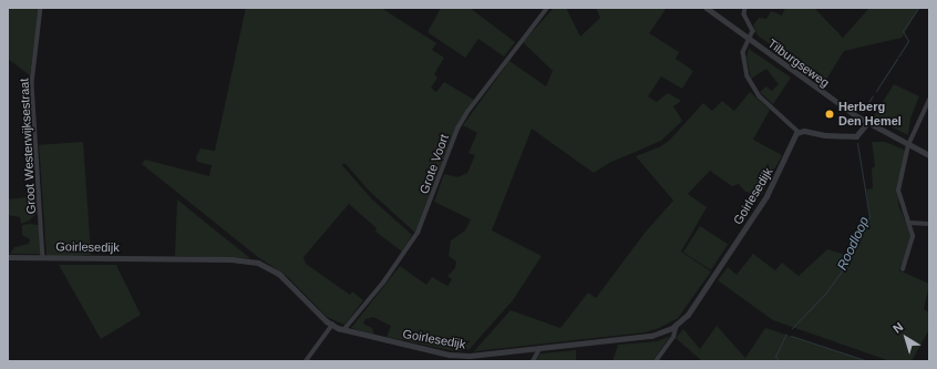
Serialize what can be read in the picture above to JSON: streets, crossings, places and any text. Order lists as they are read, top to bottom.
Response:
{
  "streets": {
    "street": [
      "Tilburgseweg",
      "Groot Westerwijksestraat",
      "Grote Voort",
      "Goirlesedijk"
    ]
  },
  "crossings": [
    ["Groot Westerwijksestraat", "Goirlesedijk"],
    ["Grote Voort", "Goirlesedijk"]
  ],
  "water": ["Roodloop"],
  "places": ["Herberg Den Hemel"],
  "north": "top left"
}
